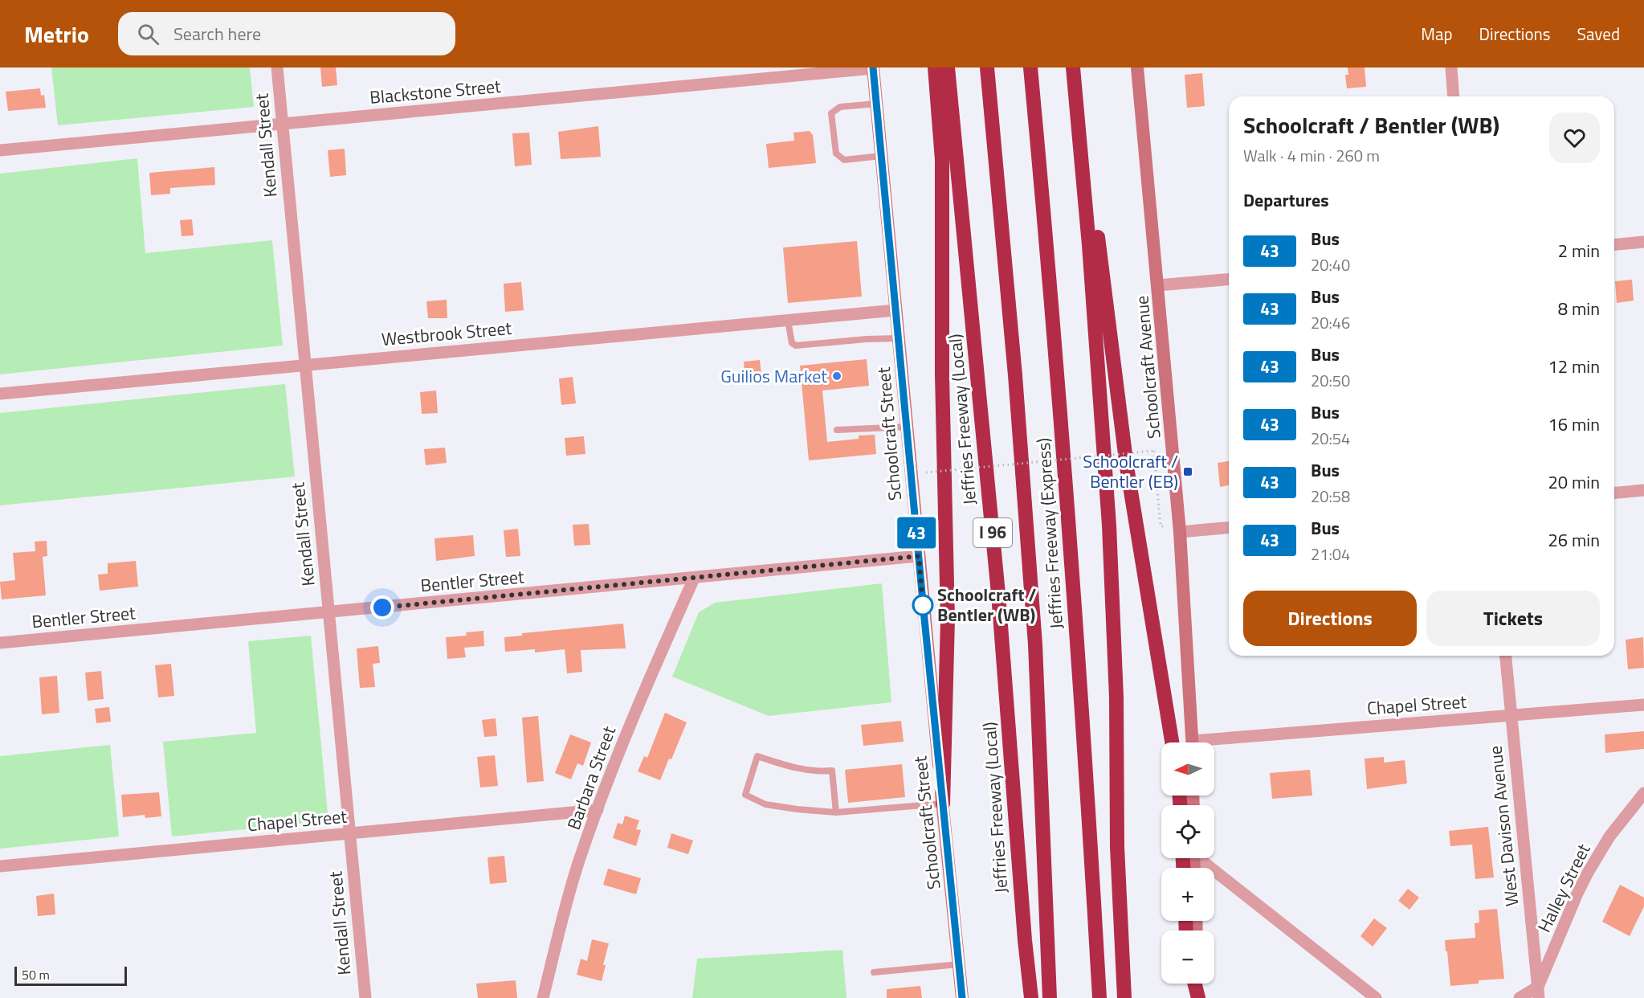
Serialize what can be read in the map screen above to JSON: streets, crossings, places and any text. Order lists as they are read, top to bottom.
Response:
{
  "streets": {
    "highway": ["Jeffries Freeway (Local)", "I 96", "Jeffries Freeway (Express)"],
    "main road": ["Schoolcraft Avenue", "Schoolcraft Street"],
    "street": [
      "Blackstone Street",
      "Kendall Street",
      "Westbrook Street",
      "Bentler Street",
      "Chapel Street",
      "Barbara Street",
      "West Davison Avenue",
      "Halley Street"
    ]
  },
  "crossings": [
    ["Blackstone Street", "Kendall Street"],
    ["Blackstone Street", "Schoolcraft Street"],
    ["Kendall Street", "Westbrook Street"],
    ["Kendall Street", "Bentler Street"],
    ["Kendall Street", "Chapel Street"],
    ["Westbrook Street", "Schoolcraft Street"],
    ["Schoolcraft Street", "Bentler Street"],
    ["Bentler Street", "Barbara Street"],
    ["Chapel Street", "Barbara Street"],
    ["Chapel Street", "West Davison Avenue"],
    ["West Davison Avenue", "Halley Street"]
  ],
  "places": {
    "other": ["Guilios Market", "Schoolcraft / Bentler (WB)"],
    "transit": ["Schoolcraft / Bentler (EB)"]
  },
  "lines": ["bus line 43"],
  "scale_bar": "50 m",
  "north": "left",
  "page": {
    "header": "Metrio",
    "search": "Search here",
    "nav": ["Map", "Directions", "Saved"],
    "on_map": "43",
    "heading": [
      ["Schoolcraft / Bentler (WB)", "Walk · 4 min · 260 m"],
      "Departures"
    ],
    "list": [
      {
        "mark": "43",
        "name": "Bus",
        "note": "20:40",
        "value": "2 min"
      },
      {
        "mark": "43",
        "name": "Bus",
        "note": "20:46",
        "value": "8 min"
      },
      {
        "mark": "43",
        "name": "Bus",
        "note": "20:50",
        "value": "12 min"
      },
      {
        "mark": "43",
        "name": "Bus",
        "note": "20:54",
        "value": "16 min"
      },
      {
        "mark": "43",
        "name": "Bus",
        "note": "20:58",
        "value": "20 min"
      },
      {
        "mark": "43",
        "name": "Bus",
        "note": "21:04",
        "value": "26 min"
      }
    ],
    "buttons": ["Directions", "Tickets"],
    "map_buttons": ["+", "−"],
    "scale": "50 m"
  }
}
